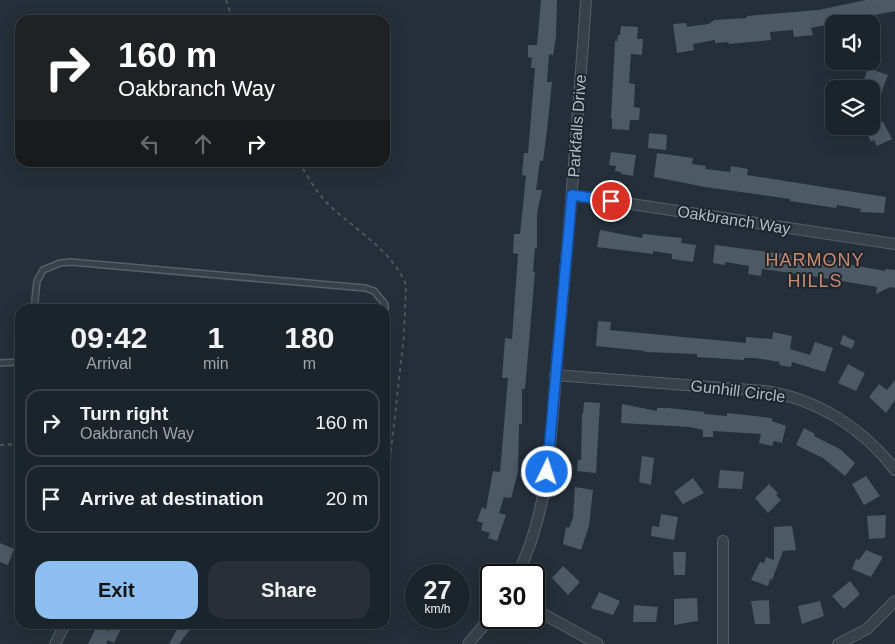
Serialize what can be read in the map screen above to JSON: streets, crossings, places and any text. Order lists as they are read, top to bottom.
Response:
{
  "streets": {
    "street": ["Parkfalls Drive", "Oakbranch Way", "Gunhill Circle"]
  },
  "crossings": [
    ["Parkfalls Drive", "Oakbranch Way"],
    ["Parkfalls Drive", "Gunhill Circle"]
  ],
  "districts": ["HARMONY HILLS"],
  "page": {
    "turn": ["160 m", "Oakbranch Way"],
    "eta": [
      "09:42",
      "Arrival",
      "1",
      "min",
      "180",
      "m"
    ],
    "list": [
      {
        "name": "Turn right",
        "note": "Oakbranch Way",
        "value": "160 m"
      },
      {
        "name": "Arrive at destination",
        "value": "20 m"
      }
    ],
    "buttons": ["Exit", "Share"],
    "speed": "27 km/h",
    "limit": "30"
  }
}
